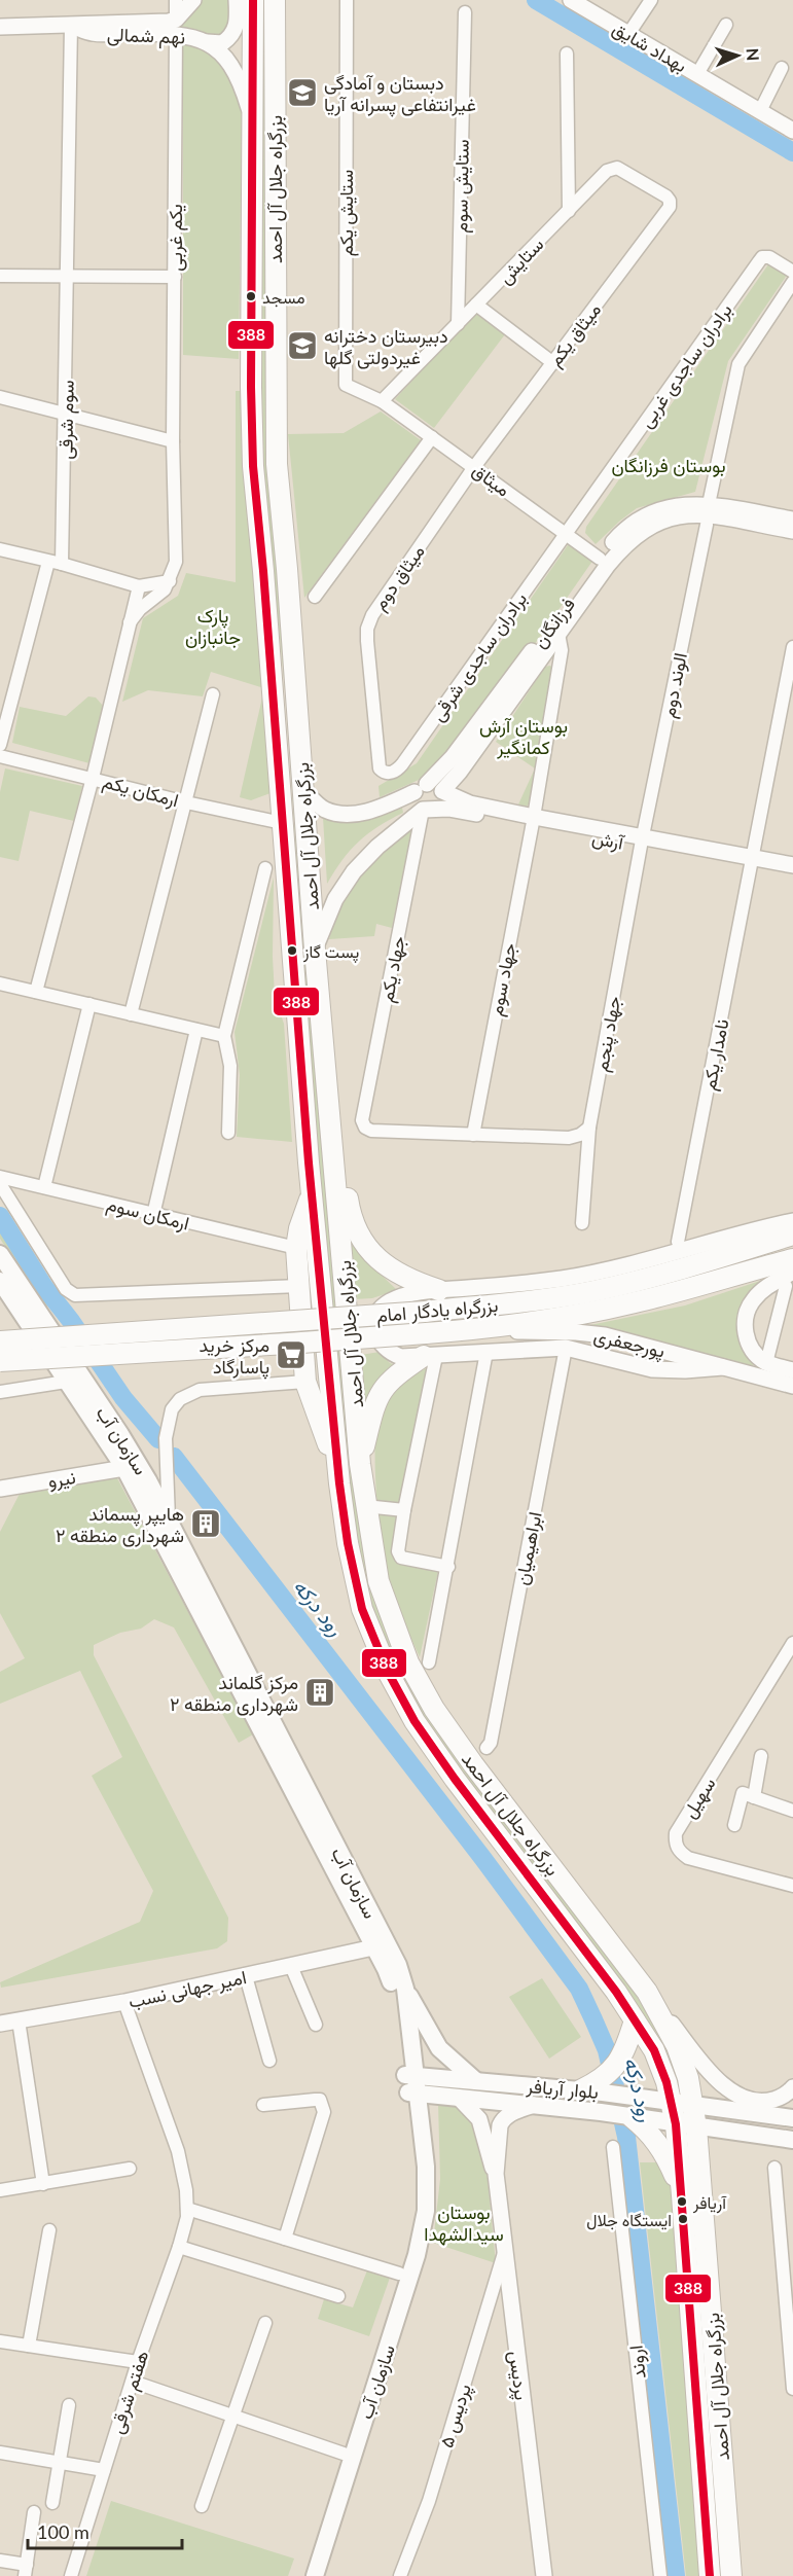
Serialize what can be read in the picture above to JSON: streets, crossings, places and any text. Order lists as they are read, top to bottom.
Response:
{
  "streets": {
    "highway": ["بزرگراه جلال آل احمد", "بزرگراه یادگار امام"],
    "main road": ["سازمان آب", "بلوار آریافر"],
    "street": [
      "نهم شمالی",
      "بهداد شایق",
      "ستایش سوم",
      "ستایش یکم",
      "یکم غربی",
      "ستایش",
      "میثاق یکم",
      "برادران ساجدی غربی",
      "سوم شرقی",
      "میثاق",
      "میثاق دوم",
      "فرزانگان",
      "برادران ساجدی شرقی",
      "الوند دوم",
      "ارمکان یکم",
      "آرش",
      "جهاد یکم",
      "جهاد سوم",
      "جهاد پنجم",
      "نامدار یکم",
      "ارمکان سوم",
      "پورجعفری",
      "نیرو",
      "ابراهیمیان",
      "سهیل",
      "امیر جهانی نسب",
      "اروند",
      "پردیس",
      "هفتم شرقی",
      "پردیس ۵"
    ]
  },
  "crossings": [
    ["نهم شمالی", "بزرگراه جلال آل احمد"],
    ["نهم شمالی", "یکم غربی"],
    ["نهم شمالی", "سوم شرقی"],
    ["ستایش سوم", "ستایش"],
    ["بزرگراه جلال آل احمد", "فرزانگان"],
    ["بزرگراه جلال آل احمد", "ارمکان یکم"],
    ["بزرگراه جلال آل احمد", "بلوار آریافر"],
    ["ستایش یکم", "ستایش"],
    ["ستایش یکم", "میثاق"],
    ["ستایش", "میثاق یکم"],
    ["ستایش", "میثاق"],
    ["میثاق یکم", "میثاق"],
    ["میثاق یکم", "میثاق دوم"],
    ["برادران ساجدی غربی", "میثاق"],
    ["برادران ساجدی غربی", "برادران ساجدی شرقی"],
    ["میثاق", "میثاق دوم"],
    ["میثاق", "فرزانگان"],
    ["میثاق", "برادران ساجدی شرقی"],
    ["میثاق دوم", "برادران ساجدی شرقی"],
    ["فرزانگان", "الوند دوم"],
    ["فرزانگان", "آرش"],
    ["فرزانگان", "جهاد یکم"],
    ["فرزانگان", "جهاد سوم"],
    ["الوند دوم", "آرش"],
    ["الوند دوم", "جهاد پنجم"],
    ["آرش", "جهاد یکم"],
    ["آرش", "جهاد سوم"],
    ["آرش", "جهاد پنجم"],
    ["آرش", "نامدار یکم"],
    ["جهاد یکم", "جهاد سوم"],
    ["بزرگراه یادگار امام", "پورجعفری"],
    ["سازمان آب", "نیرو"],
    ["سازمان آب", "امیر جهانی نسب"],
    ["سازمان آب", "بلوار آریافر"],
    ["امیر جهانی نسب", "هفتم شرقی"],
    ["پردیس", "پردیس ۵"]
  ],
  "water": ["رود درکه"],
  "parks": [
    "بوستان فرزانگان",
    "پارک جانبازان",
    "بوستان آرش کمانگیر",
    "بوستان سیدالشهدا"
  ],
  "places": {
    "school or university": ["دبستان و آمادگی غیرانتفاعی پسرانه آریا", "دبیرستان دخترانه غیردولتی گلها"],
    "other": [
      "مسجد",
      "پست گاز",
      "آریافر",
      "ایستگاه جلال"
    ],
    "supermarket": ["مرکز خرید پاسارگاد"],
    "building": ["هایپر پسماند شهرداری منطقه ۲", "مرکز گلماند شهرداری منطقه ۲"]
  },
  "lines": ["transit line 388"],
  "scale_bar": "100 m",
  "north": "right"
}
